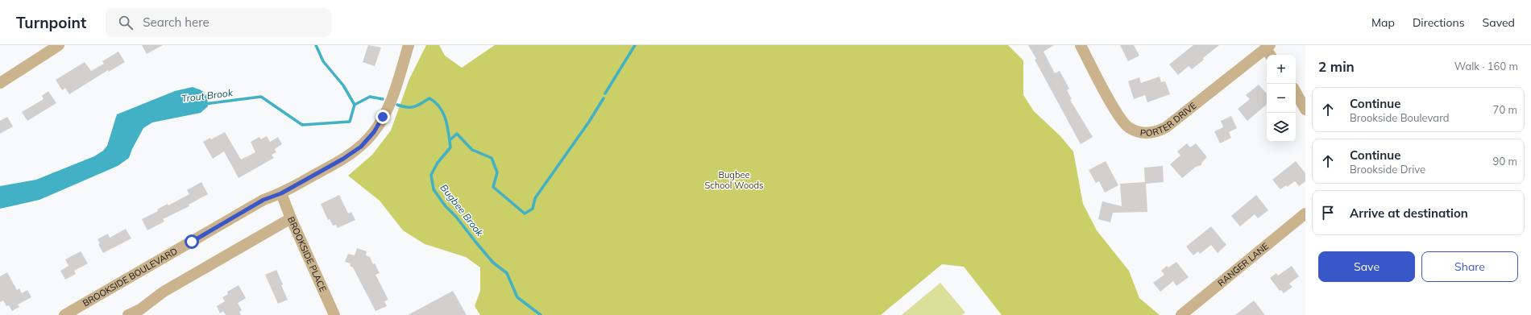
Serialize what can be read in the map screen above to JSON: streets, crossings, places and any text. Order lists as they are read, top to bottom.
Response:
{
  "streets": {
    "street": [
      "PORTER DRIVE",
      "BROOKSIDE PLACE",
      "RANGER LANE",
      "BROOKSIDE BOULEVARD"
    ]
  },
  "crossings": [
    ["BROOKSIDE PLACE", "BROOKSIDE BOULEVARD"]
  ],
  "water": ["Trout Brook", "Bugbee Brook"],
  "parks": ["Bugbee School Woods"],
  "page": {
    "header": "Turnpoint",
    "search": "Search here",
    "nav": ["Map", "Directions", "Saved"],
    "heading": ["2 min", "Walk · 160 m"],
    "map_buttons": ["+", "−"],
    "list": [
      ["Continue", "Brookside Boulevard", "70 m"],
      ["Continue", "Brookside Drive", "90 m"],
      "Arrive at destination"
    ],
    "buttons": ["Save", "Share"]
  }
}
